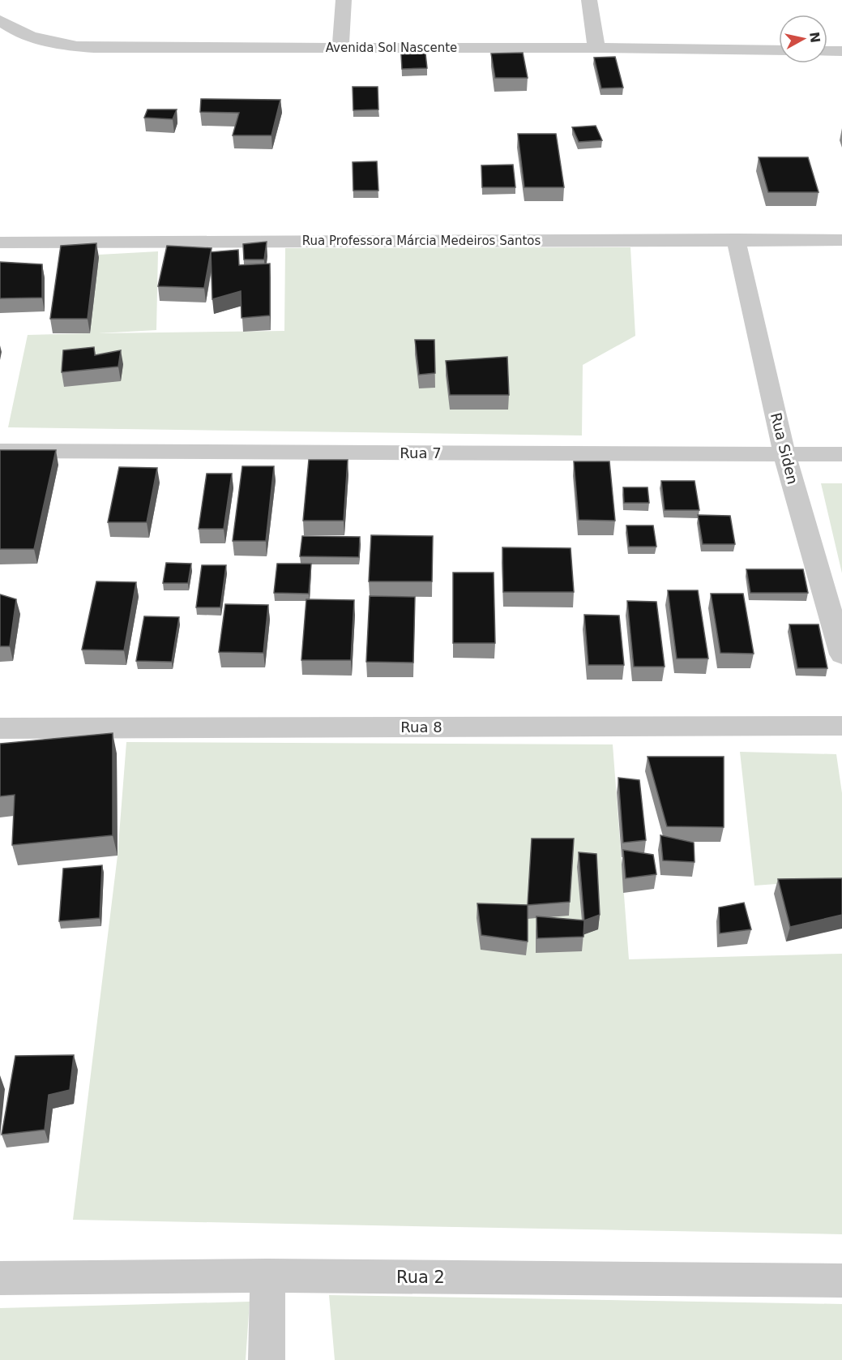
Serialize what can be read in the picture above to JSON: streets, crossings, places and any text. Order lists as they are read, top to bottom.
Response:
{
  "streets": {
    "street": [
      "Avenida Sol Nascente",
      "Rua Professora Márcia Medeiros Santos",
      "Rua Siden",
      "Rua 7",
      "Rua 8",
      "Rua 2"
    ]
  },
  "crossings": [
    ["Rua Professora Márcia Medeiros Santos", "Rua Siden"],
    ["Rua Siden", "Rua 7"]
  ],
  "north": "right"
}
